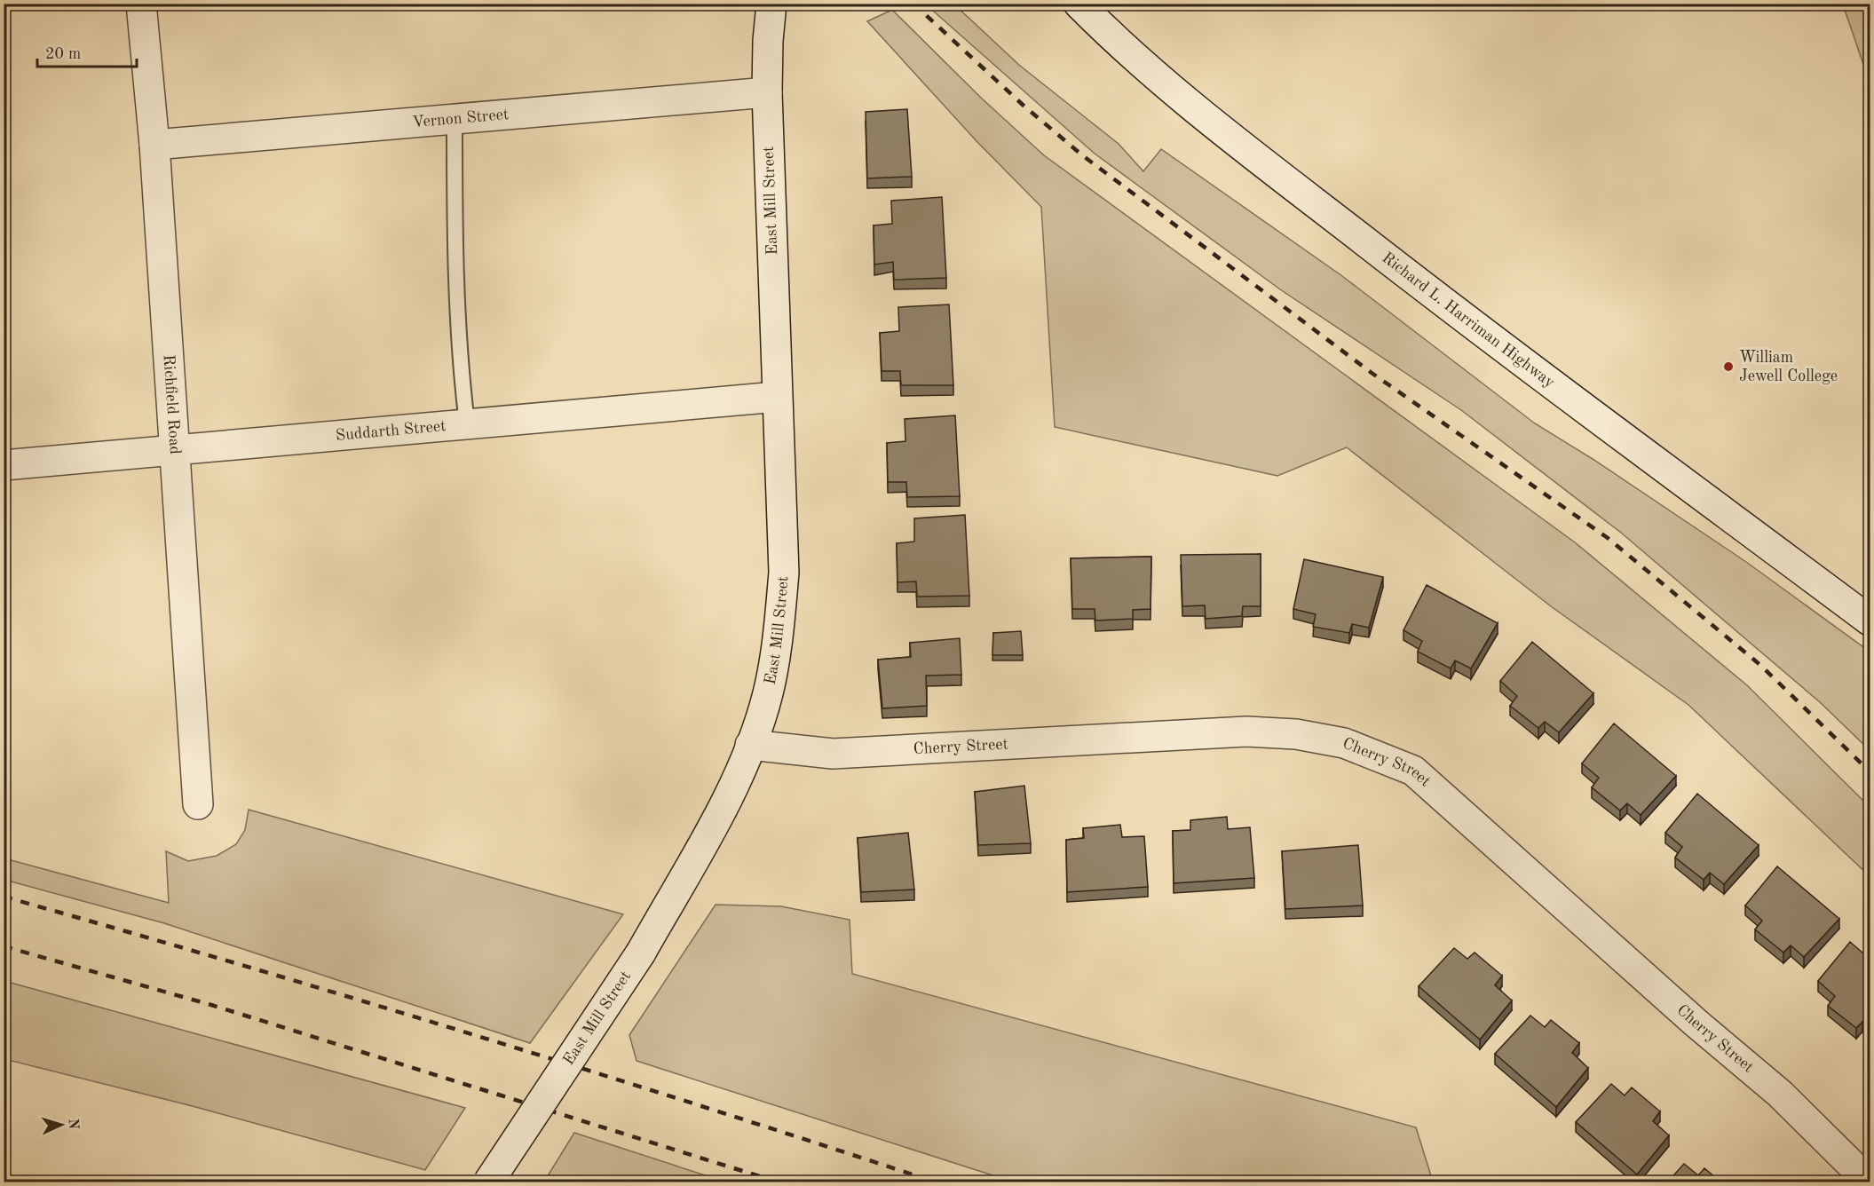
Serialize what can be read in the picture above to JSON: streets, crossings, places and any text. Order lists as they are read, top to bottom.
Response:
{
  "streets": {
    "street": [
      "Vernon Street",
      "East Mill Street",
      "Richard L. Harriman Highway",
      "Richfield Road",
      "Suddarth Street",
      "Cherry Street"
    ]
  },
  "crossings": [
    ["Vernon Street", "East Mill Street"],
    ["Vernon Street", "Richfield Road"],
    ["East Mill Street", "Suddarth Street"],
    ["East Mill Street", "Cherry Street"],
    ["Richfield Road", "Suddarth Street"]
  ],
  "places": ["William Jewell College"],
  "scale_bar": "20 m",
  "north": "right"
}
